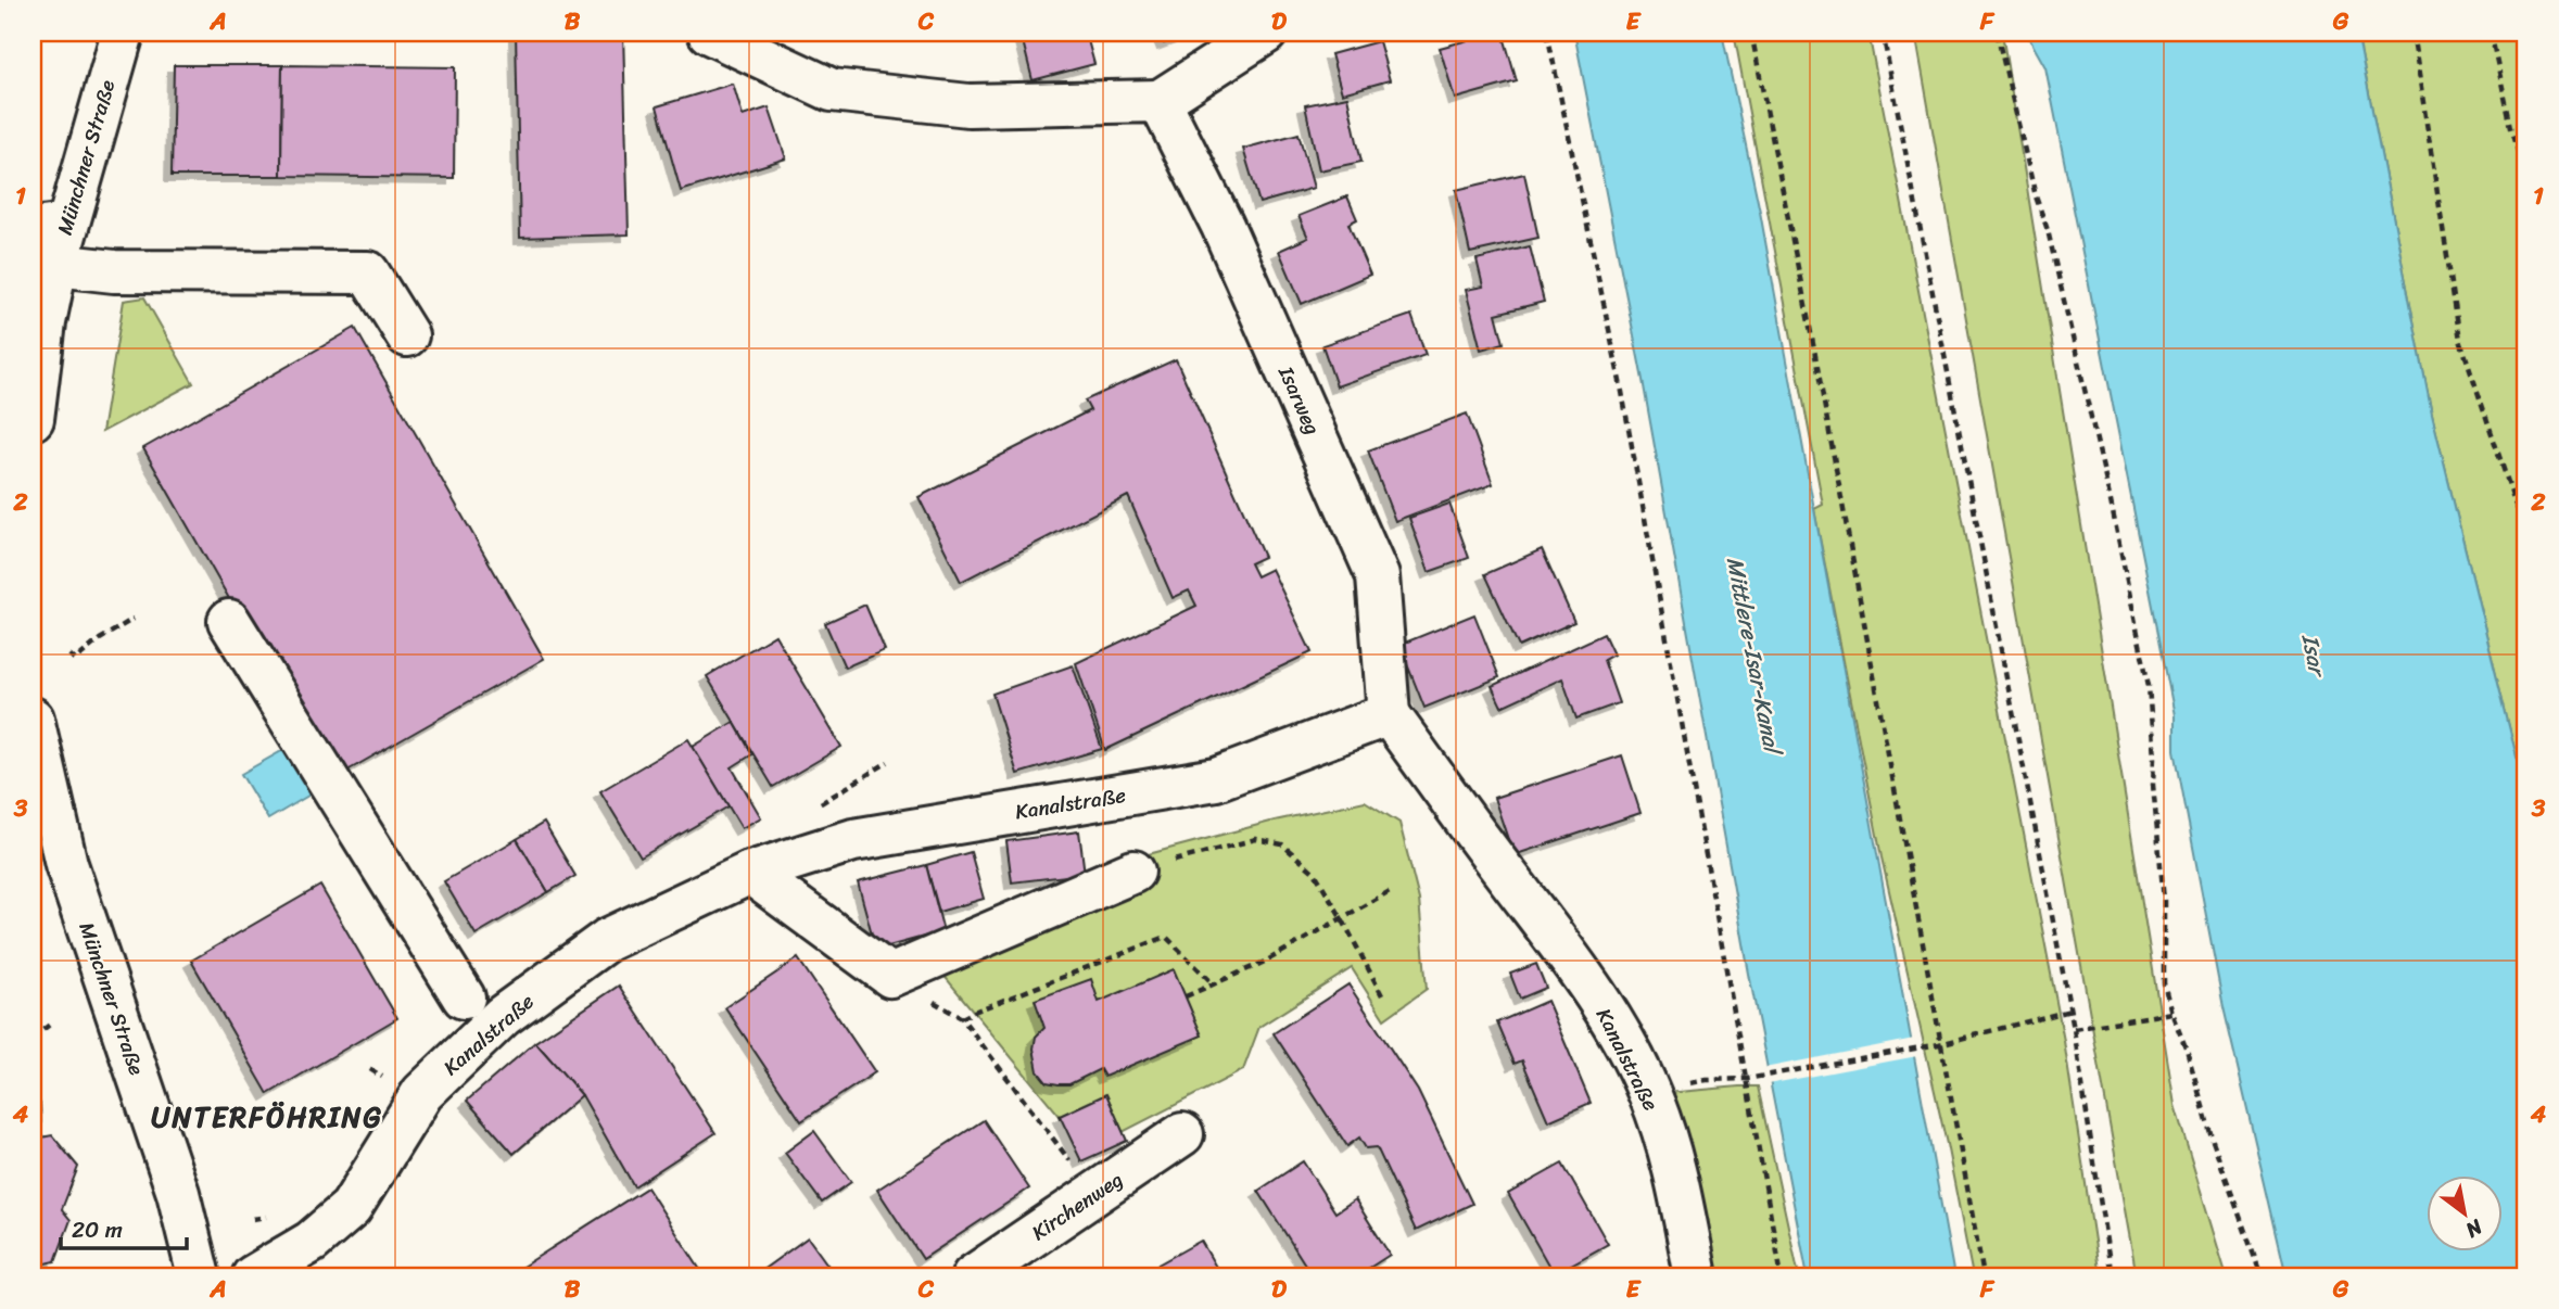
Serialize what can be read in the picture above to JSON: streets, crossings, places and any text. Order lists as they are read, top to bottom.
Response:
{
  "streets": {
    "street": [
      "Münchner Straße",
      "Isarweg",
      "Kanalstraße",
      "Kirchenweg"
    ]
  },
  "crossings": [
    ["Isarweg", "Kanalstraße"]
  ],
  "districts": ["UNTERFÖHRING"],
  "water": ["Mittlere-Isar-Kanal", "Isar"],
  "scale_bar": "20 m",
  "north": "bottom right",
  "grid": {
    "columns": [
      "A",
      "B",
      "C",
      "D",
      "E",
      "F",
      "G"
    ],
    "rows": [
      "1",
      "2",
      "3",
      "4"
    ]
  }
}
